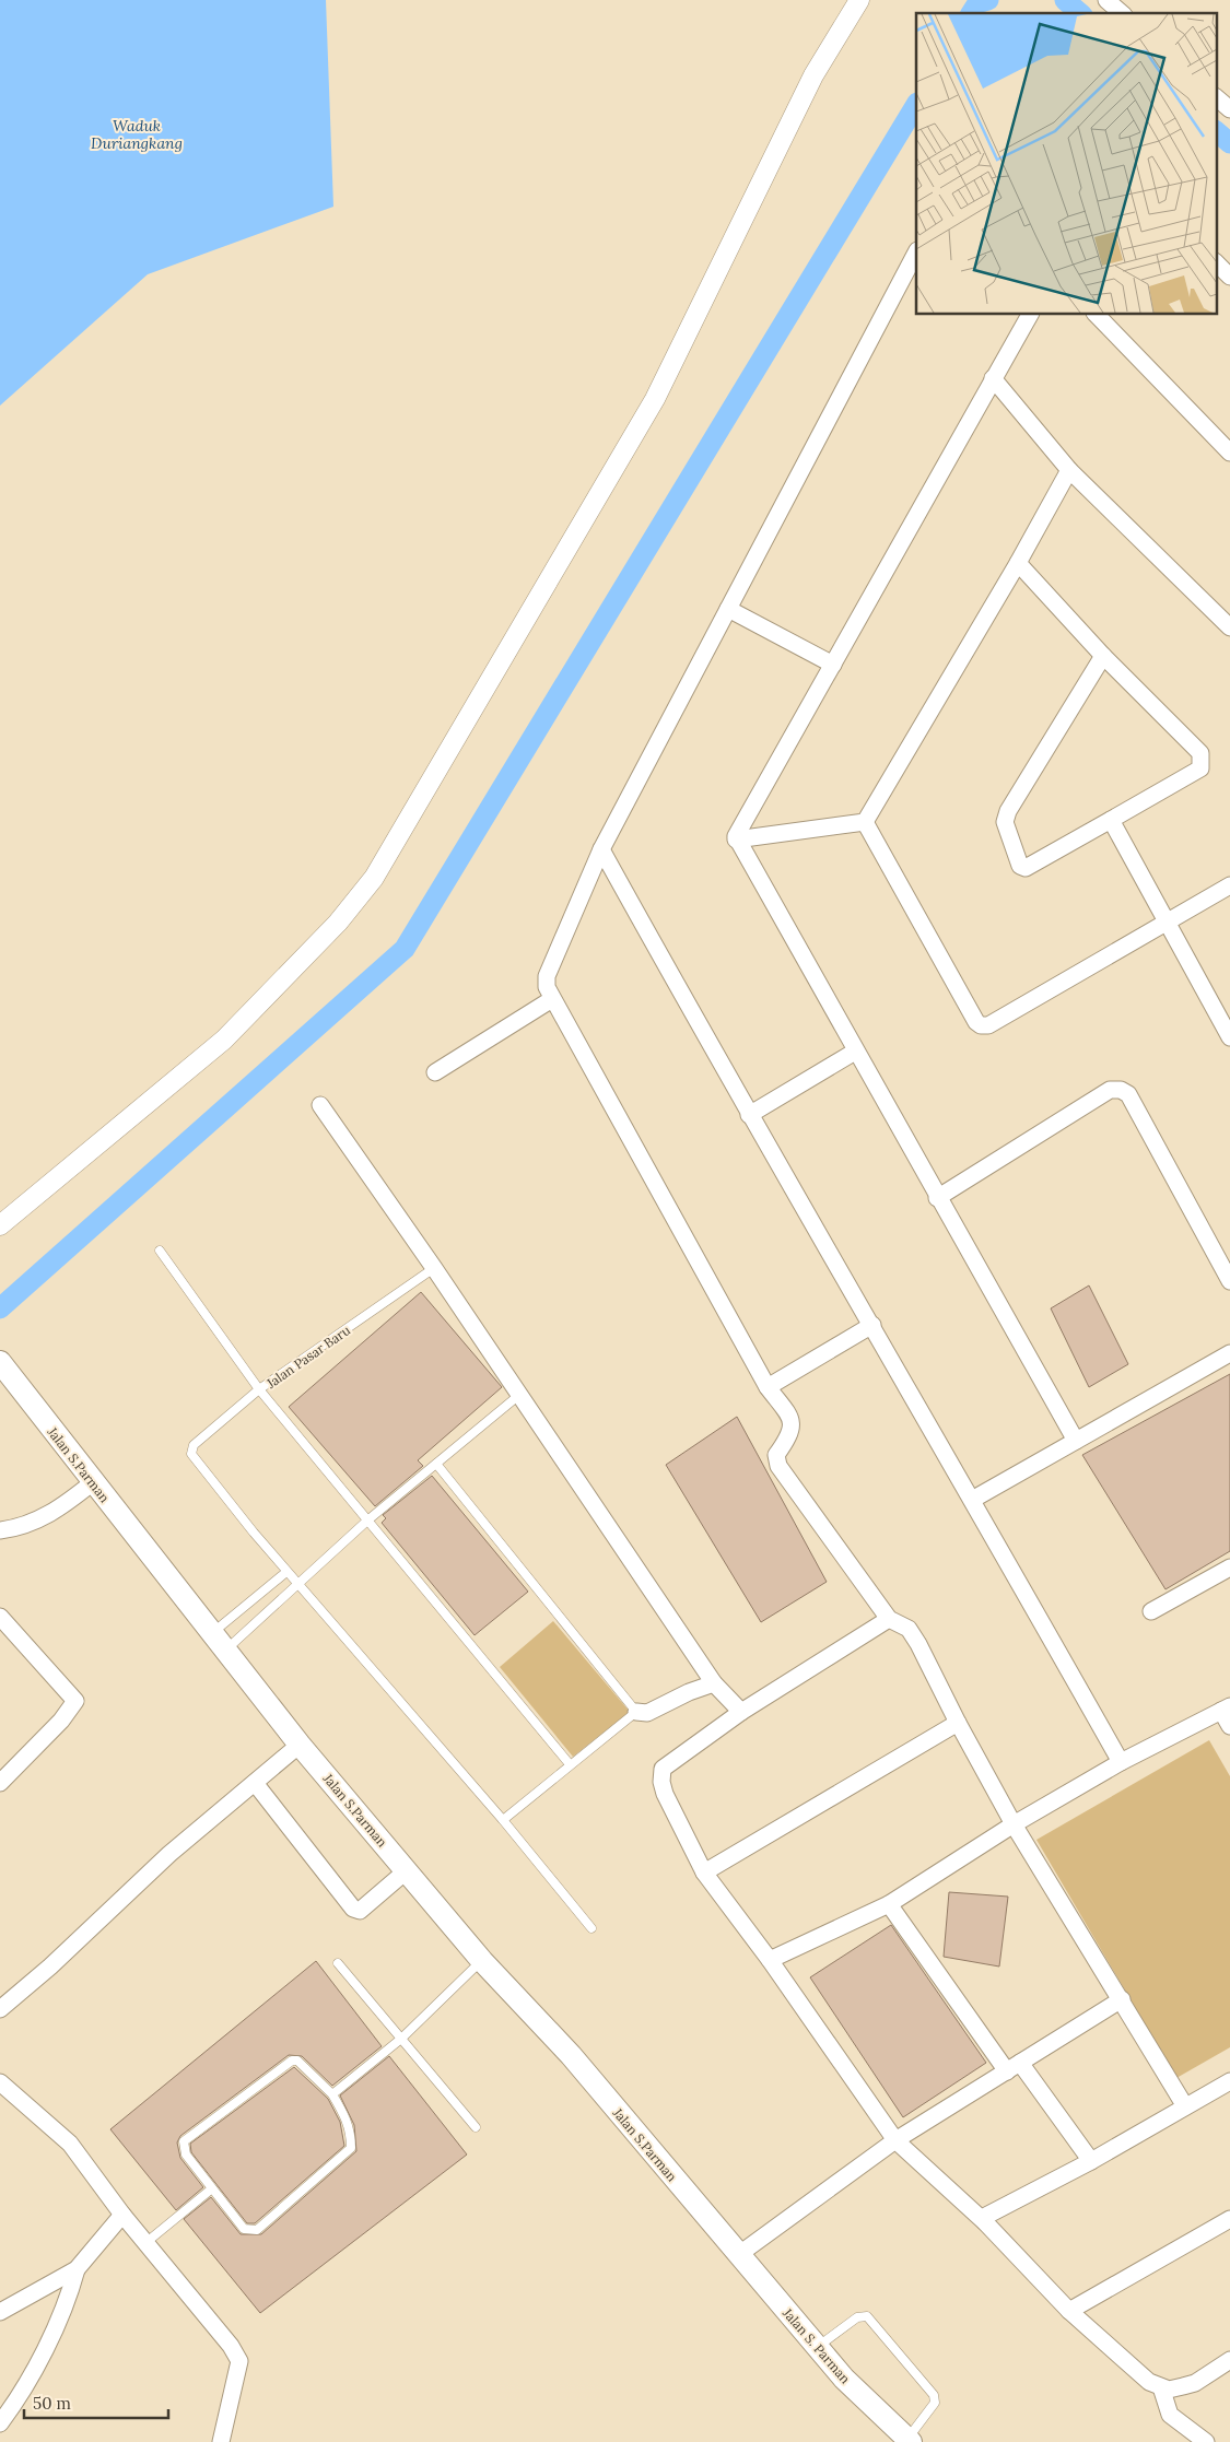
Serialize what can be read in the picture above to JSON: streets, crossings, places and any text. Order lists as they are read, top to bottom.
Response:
{
  "streets": {
    "main road": ["Jalan S.Parman", "Jalan S. Parman"],
    "lane": ["Jalan Pasar Baru"]
  },
  "crossings": [
    ["Jalan S.Parman", "Jalan S. Parman"]
  ],
  "water": ["Waduk Duriangkang"],
  "scale_bar": "50 m"
}
